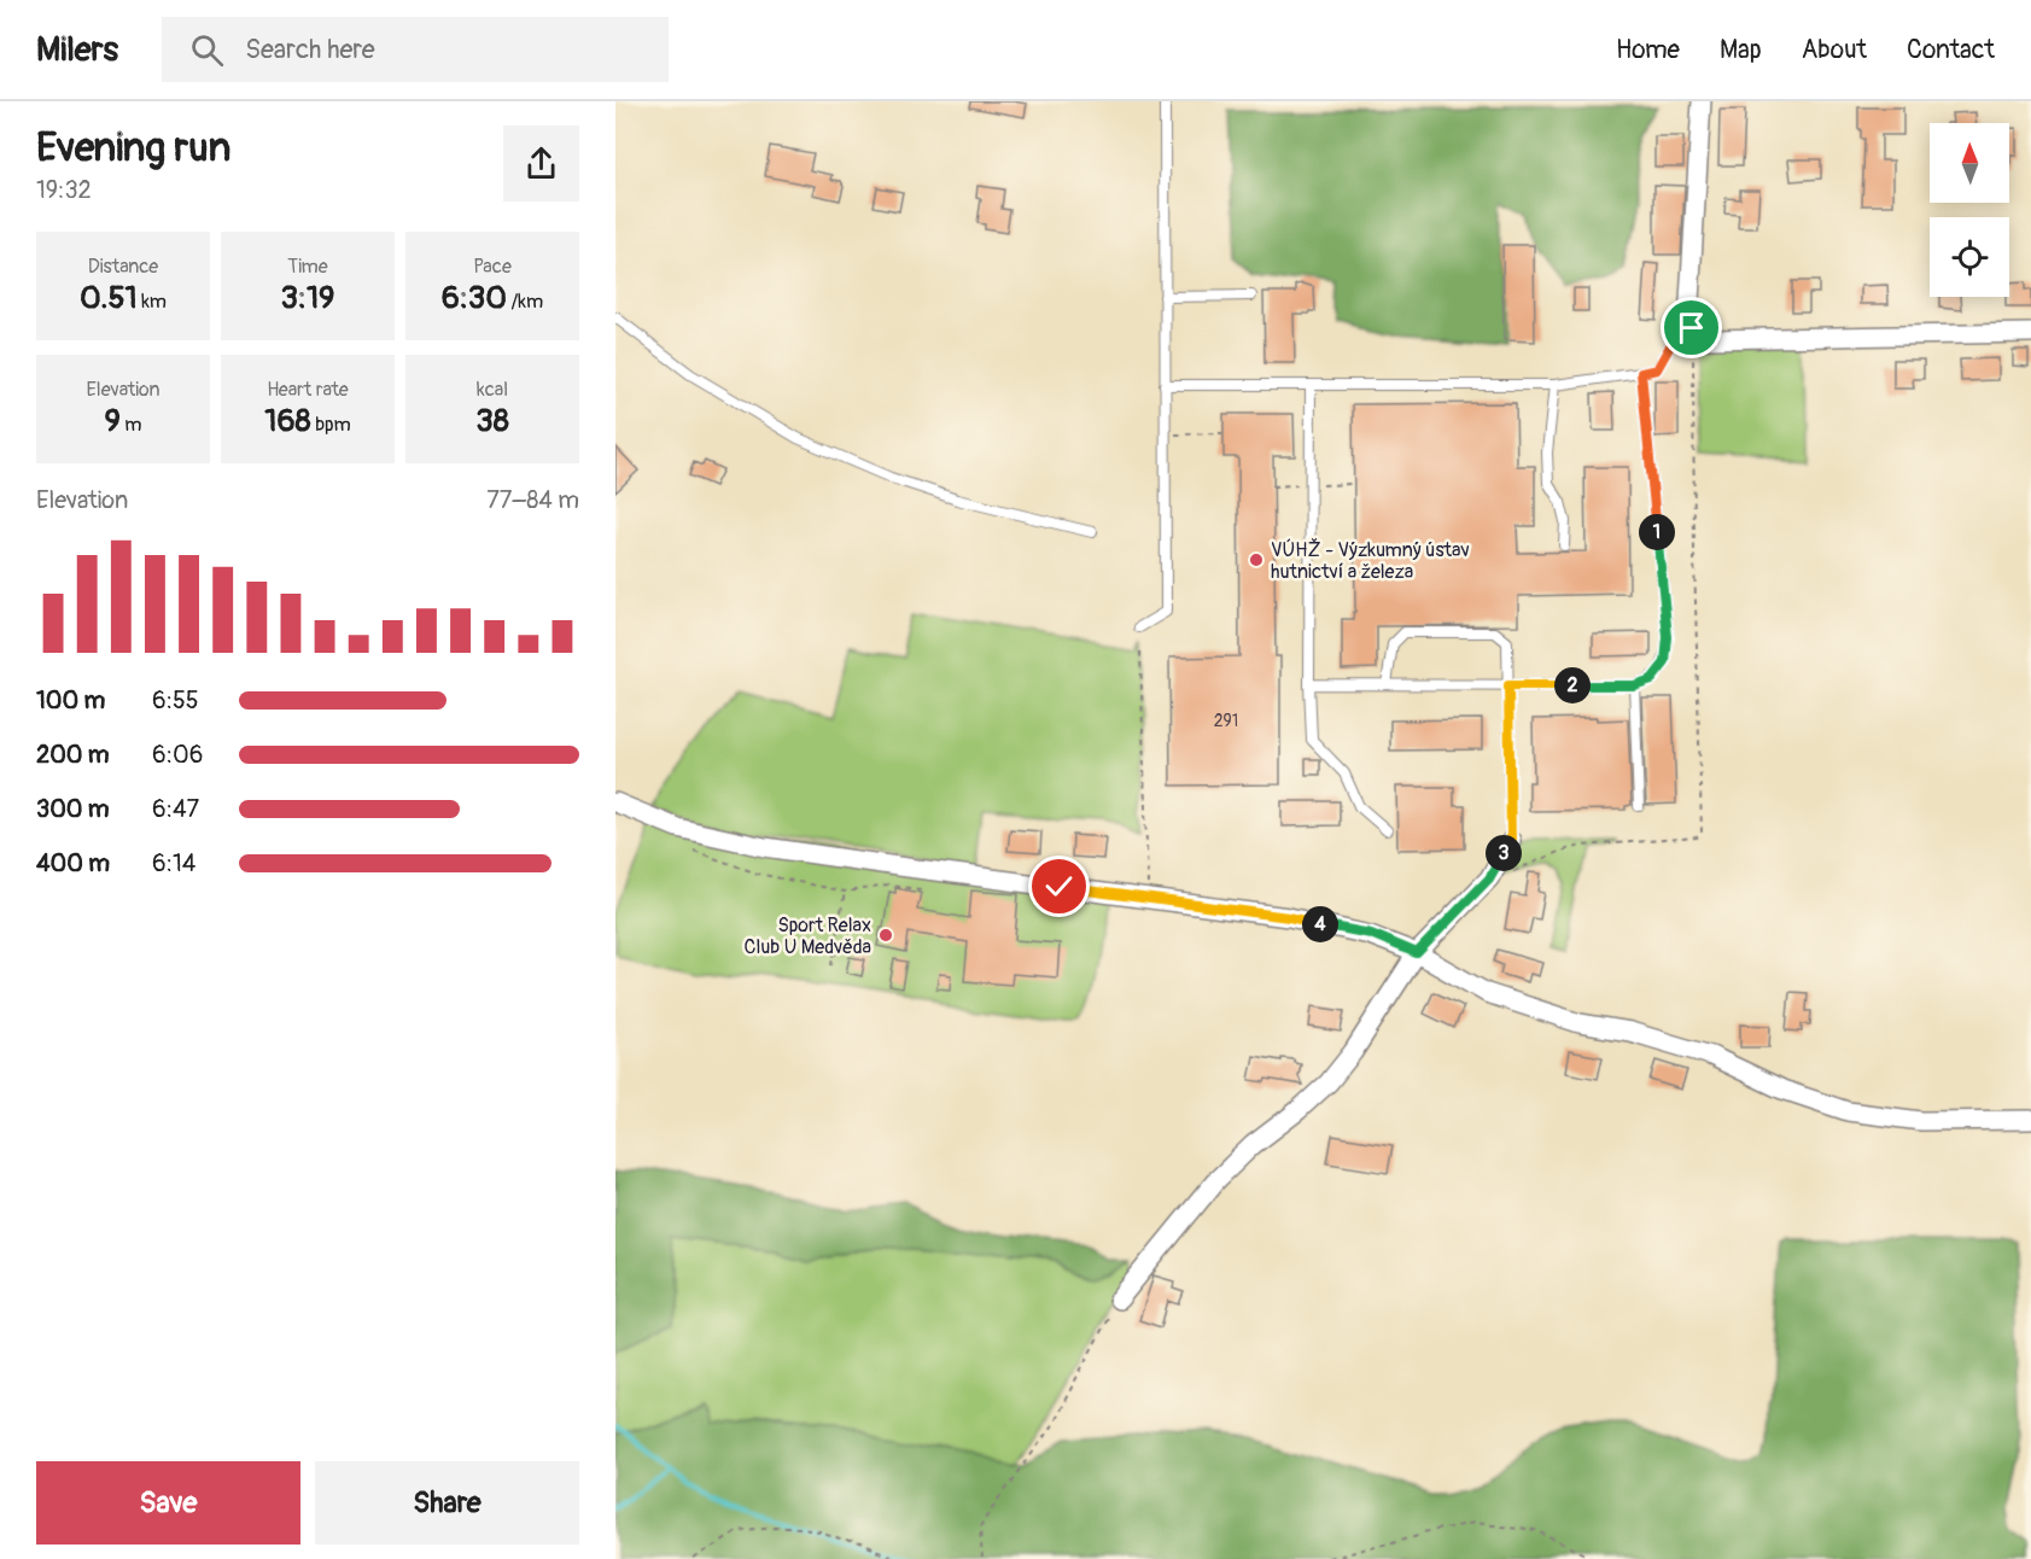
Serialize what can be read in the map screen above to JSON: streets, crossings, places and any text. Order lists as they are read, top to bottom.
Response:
{
  "places": ["VÚHŽ - Výzkumný ústav hutnictví a železa", "Sport Relax Club U Medvěda"],
  "house_numbers": ["291"],
  "north": "top",
  "page": {
    "header": "Milers",
    "search": "Search here",
    "nav": [
      "Home",
      "Map",
      "About",
      "Contact"
    ],
    "heading": ["Evening run", "19:32"],
    "stats": [
      ["Distance", "0.51 km"],
      ["Time", "3:19"],
      ["Pace", "6:30 /km"],
      ["Elevation", "9 m"],
      ["Heart rate", "168 bpm"],
      ["kcal", "38"]
    ],
    "chart": ["Elevation", "77–84 m"],
    "pins": [
      "1",
      "2",
      "3",
      "4"
    ],
    "list": [
      {
        "name": "100 m",
        "note": "6:55"
      },
      {
        "name": "200 m",
        "note": "6:06"
      },
      {
        "name": "300 m",
        "note": "6:47"
      },
      {
        "name": "400 m",
        "note": "6:14"
      }
    ],
    "buttons": ["Save", "Share"]
  }
}
